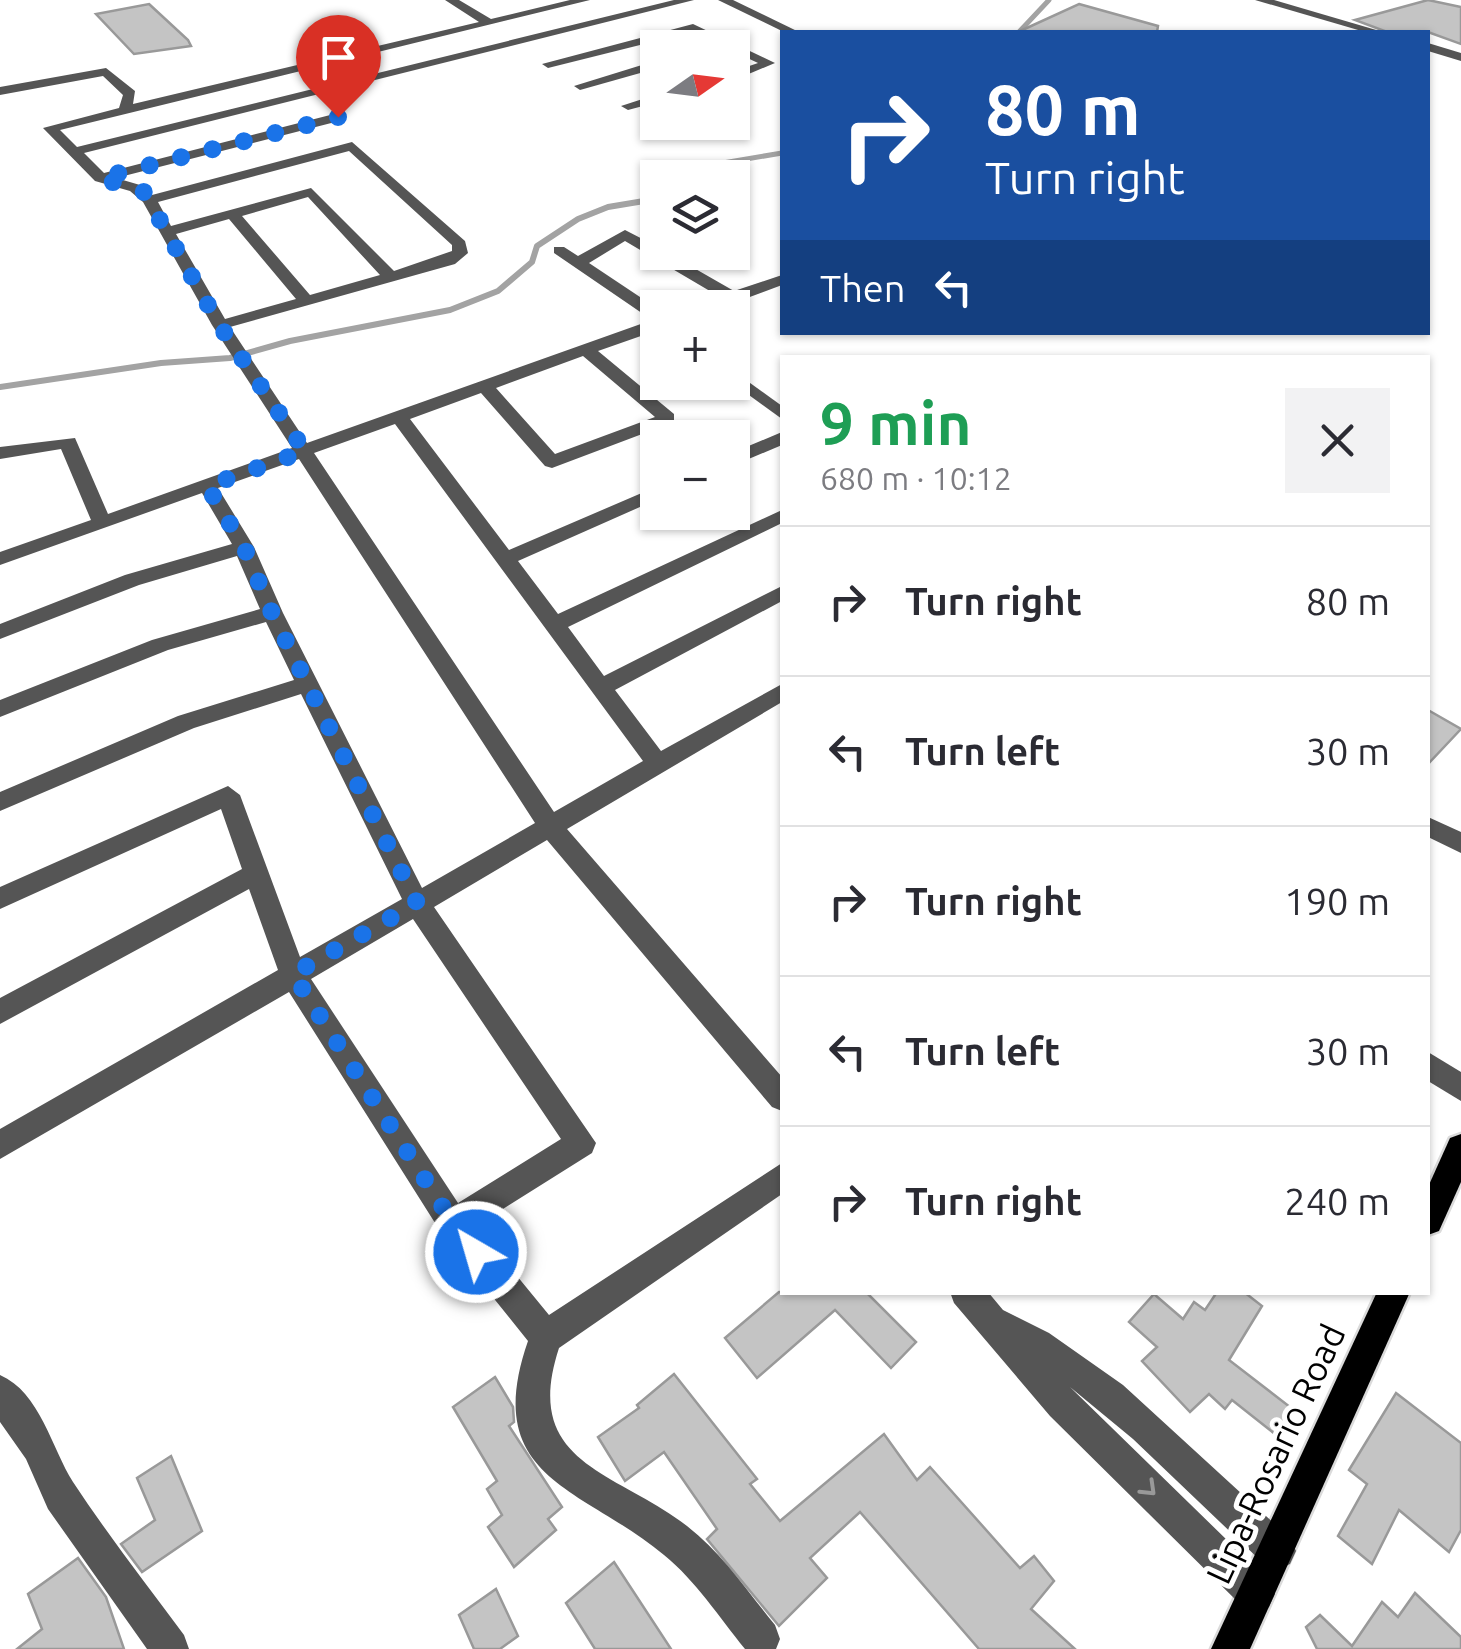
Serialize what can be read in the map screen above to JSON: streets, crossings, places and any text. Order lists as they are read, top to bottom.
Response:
{
  "streets": {
    "main road": ["Lipa-Rosario Road"]
  },
  "north": "right",
  "page": {
    "map_buttons": ["+", "−"],
    "turn": ["80 m", "Turn right"],
    "then": "Then",
    "heading": ["9 min", "680 m · 10:12"],
    "list": [
      {
        "name": "Turn right",
        "value": "80 m"
      },
      {
        "name": "Turn left",
        "value": "30 m"
      },
      {
        "name": "Turn right",
        "value": "190 m"
      },
      {
        "name": "Turn left",
        "value": "30 m"
      },
      {
        "name": "Turn right",
        "value": "240 m"
      }
    ]
  }
}
